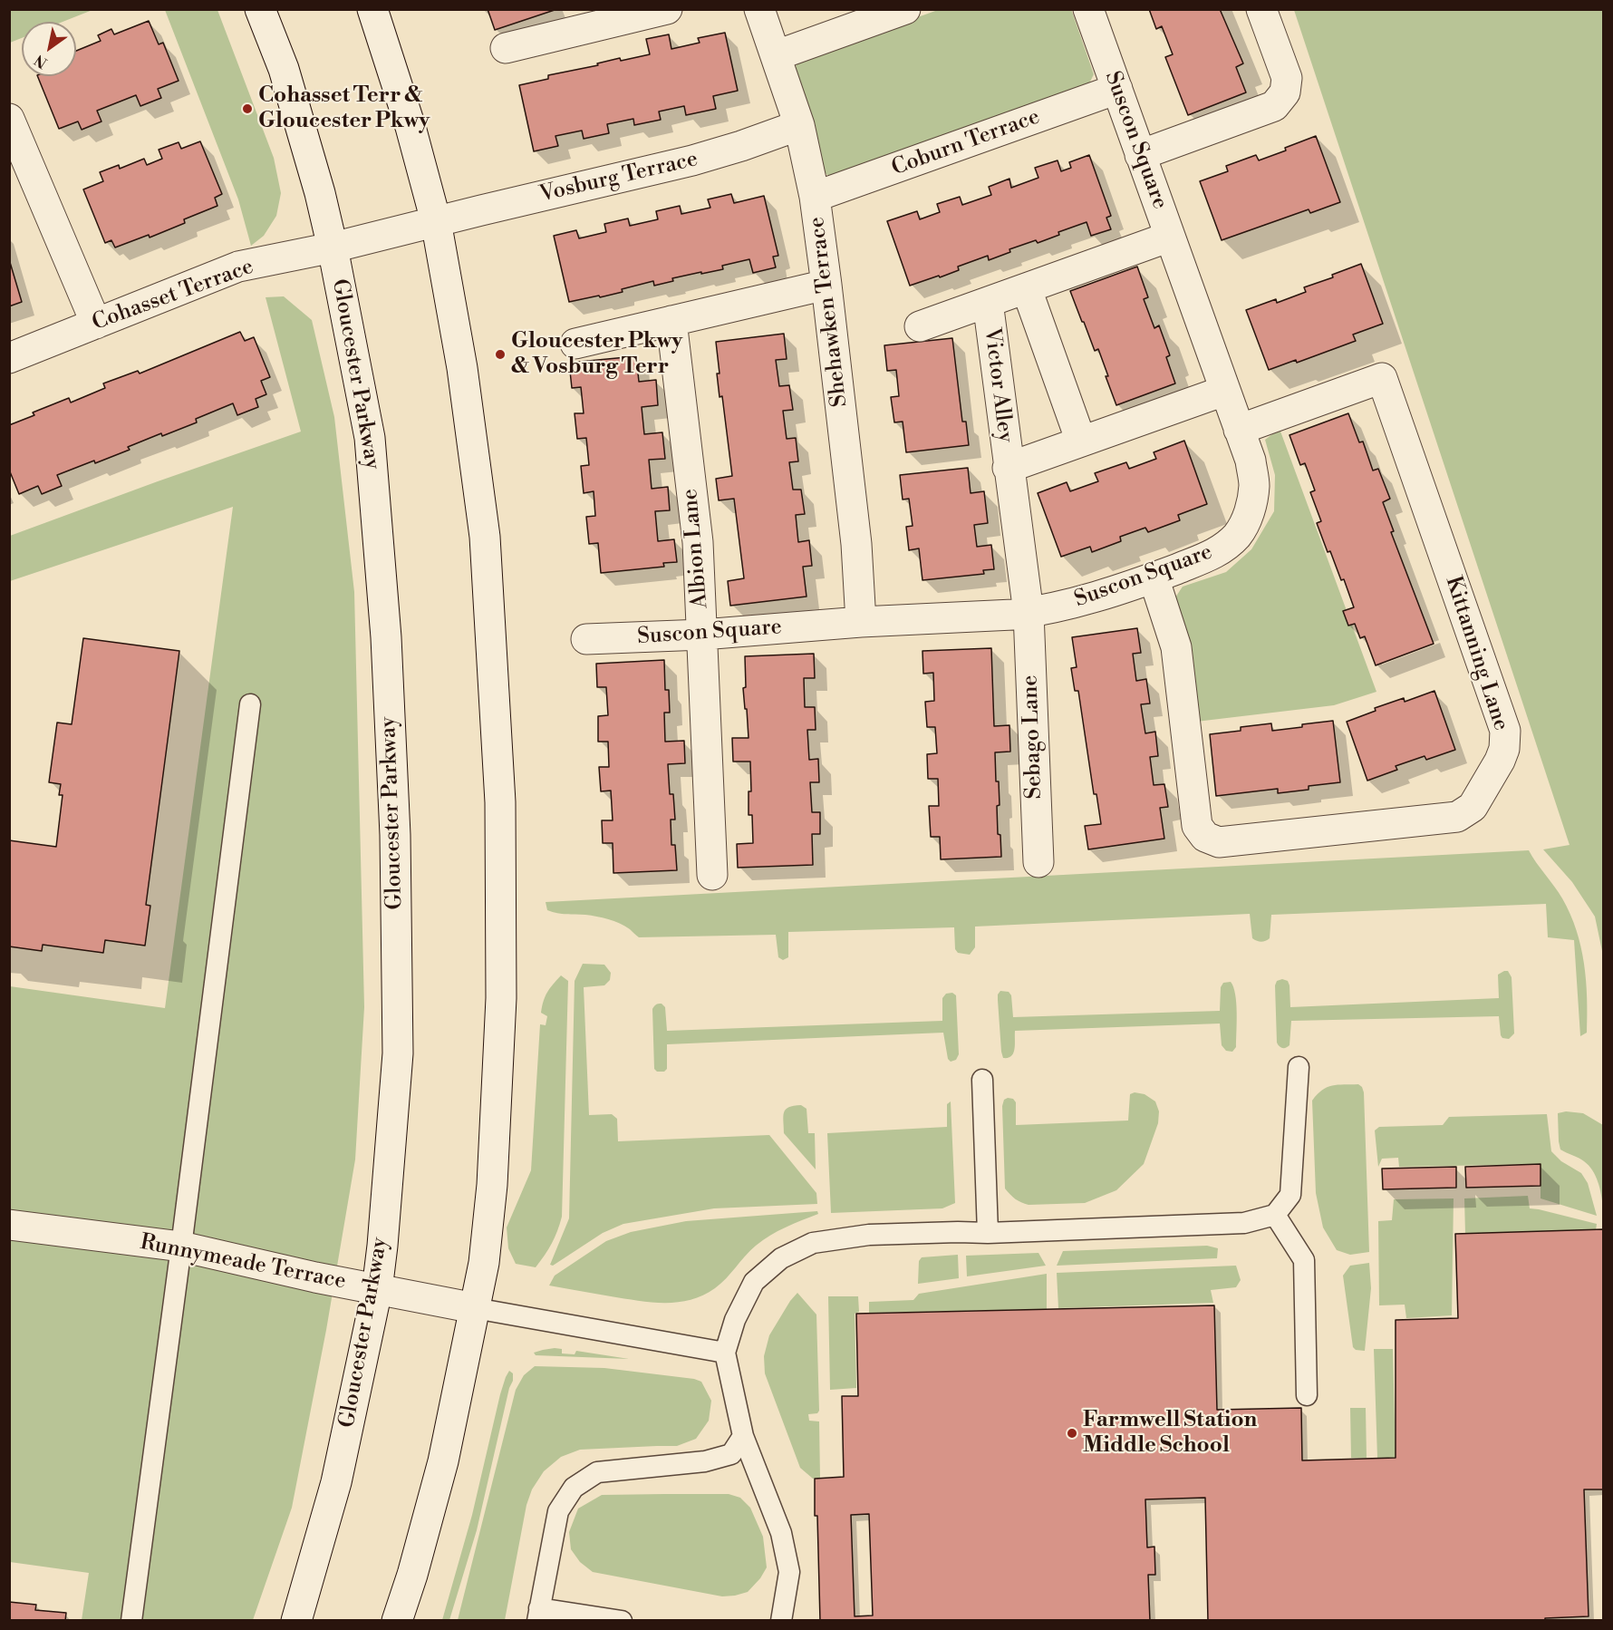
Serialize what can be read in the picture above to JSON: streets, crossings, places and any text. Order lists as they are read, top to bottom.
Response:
{
  "streets": {
    "street": [
      "Suscon Square",
      "Coburn Terrace",
      "Vosburg Terrace",
      "Cohasset Terrace",
      "Shehawken Terrace",
      "Gloucester Parkway",
      "Victor Alley",
      "Albion Lane",
      "Kittanning Lane",
      "Sebago Lane",
      "Runnymeade Terrace"
    ]
  },
  "crossings": [
    ["Suscon Square", "Coburn Terrace"],
    ["Suscon Square", "Shehawken Terrace"],
    ["Suscon Square", "Victor Alley"],
    ["Suscon Square", "Albion Lane"],
    ["Suscon Square", "Kittanning Lane"],
    ["Suscon Square", "Sebago Lane"],
    ["Coburn Terrace", "Shehawken Terrace"],
    ["Vosburg Terrace", "Cohasset Terrace"],
    ["Vosburg Terrace", "Shehawken Terrace"],
    ["Cohasset Terrace", "Gloucester Parkway"],
    ["Gloucester Parkway", "Runnymeade Terrace"],
    ["Victor Alley", "Sebago Lane"]
  ],
  "places": ["Cohasset Terr & Gloucester Pkwy", "Gloucester Pkwy & Vosburg Terr", "Farmwell Station Middle School"],
  "north": "bottom left"
}
